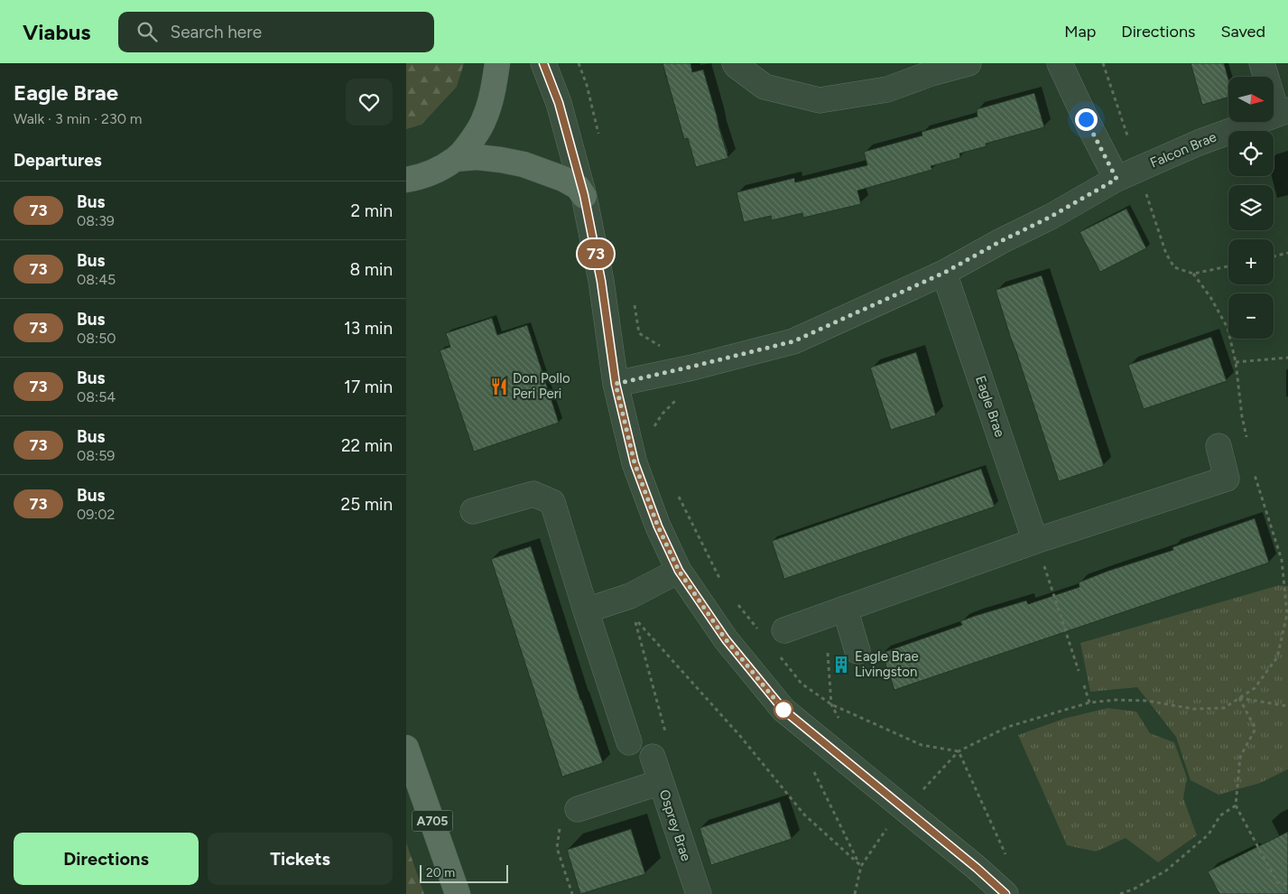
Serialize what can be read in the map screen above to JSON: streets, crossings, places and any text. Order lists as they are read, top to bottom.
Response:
{
  "streets": {
    "main road": ["A705"],
    "street": ["Falcon Brae", "Eagle Brae", "Osprey Brae"]
  },
  "places": {
    "restaurant": ["Don Pollo Peri Peri"],
    "building": ["Eagle Brae Livingston"]
  },
  "lines": ["bus line 73"],
  "scale_bar": "20 m",
  "north": "right",
  "page": {
    "header": "Viabus",
    "search": "Search here",
    "nav": ["Map", "Directions", "Saved"],
    "heading": [
      ["Eagle Brae", "Walk · 3 min · 230 m"],
      "Departures"
    ],
    "on_map": "73",
    "map_buttons": ["+", "−"],
    "list": [
      {
        "mark": "73",
        "name": "Bus",
        "note": "08:39",
        "value": "2 min"
      },
      {
        "mark": "73",
        "name": "Bus",
        "note": "08:45",
        "value": "8 min"
      },
      {
        "mark": "73",
        "name": "Bus",
        "note": "08:50",
        "value": "13 min"
      },
      {
        "mark": "73",
        "name": "Bus",
        "note": "08:54",
        "value": "17 min"
      },
      {
        "mark": "73",
        "name": "Bus",
        "note": "08:59",
        "value": "22 min"
      },
      {
        "mark": "73",
        "name": "Bus",
        "note": "09:02",
        "value": "25 min"
      }
    ],
    "buttons": ["Directions", "Tickets"],
    "scale": "20 m"
  }
}
